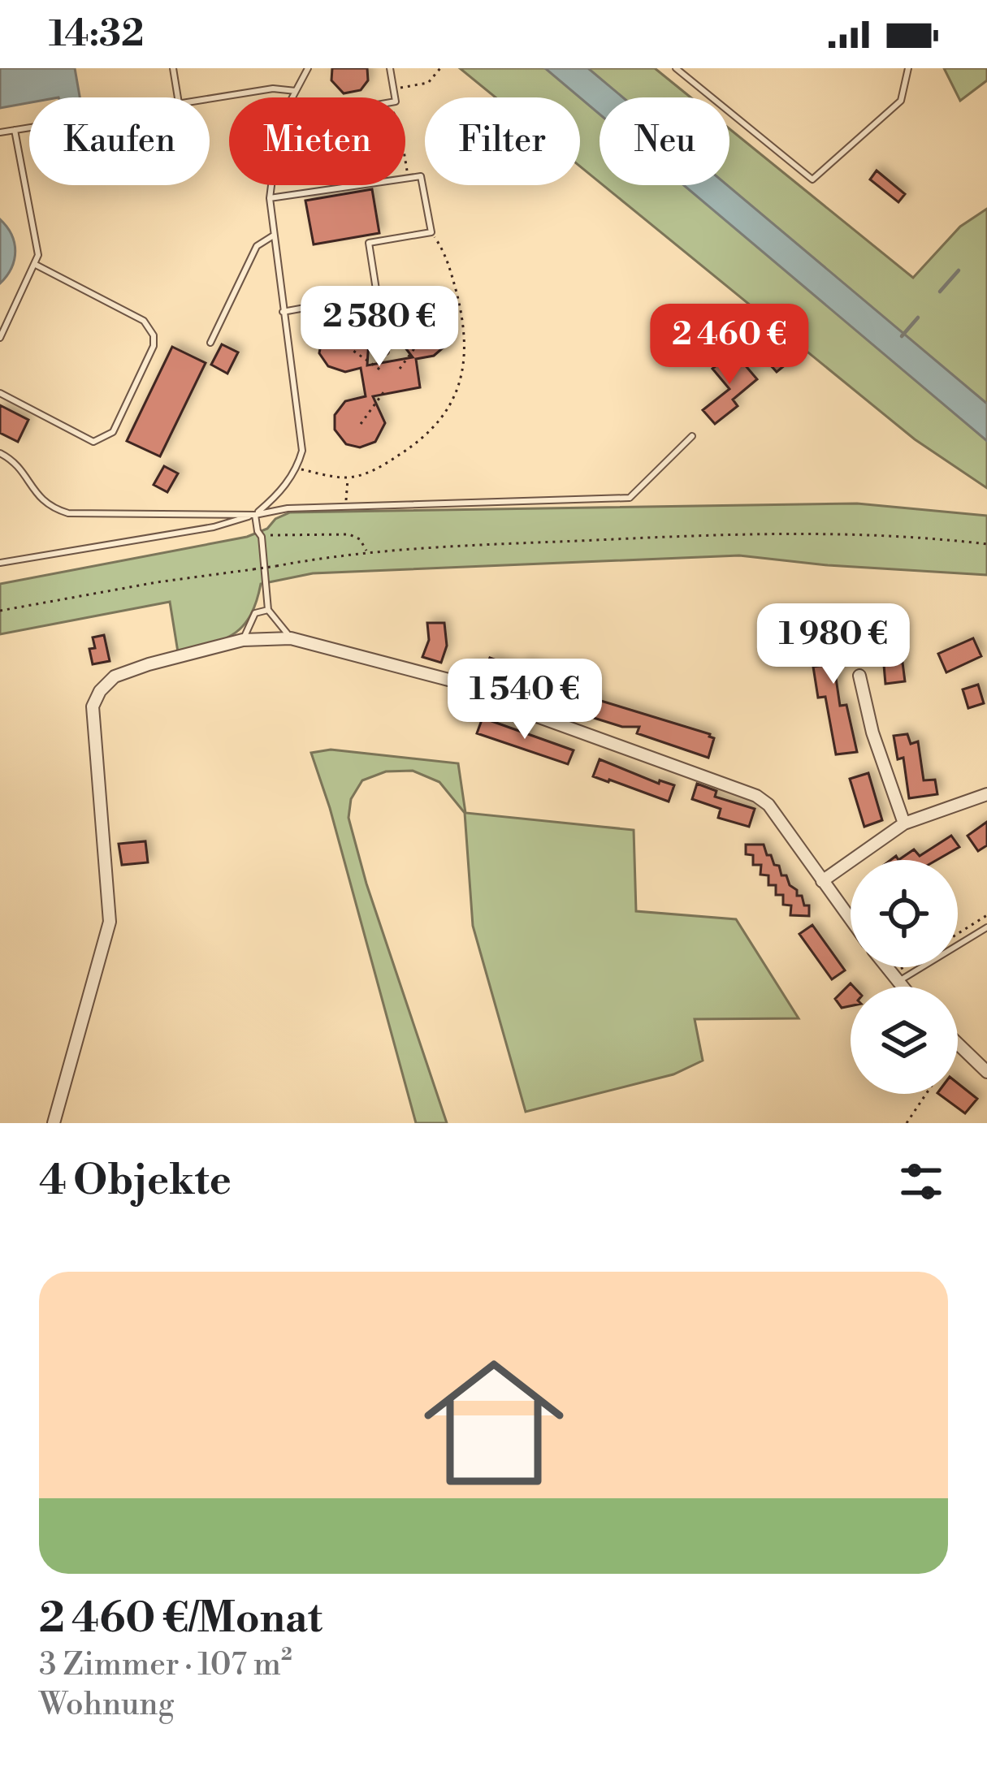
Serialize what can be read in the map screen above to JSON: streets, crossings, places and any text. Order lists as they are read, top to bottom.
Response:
{
  "page": {
    "status": "14:32",
    "chip": [
      "Kaufen",
      "Mieten",
      "Filter",
      "Neu"
    ],
    "price": [
      "2 580 €",
      "2 460 €",
      "1 980 €",
      "1 540 €"
    ],
    "heading": "4 Objekte",
    "list": [
      {
        "name": "2 460 €/Monat",
        "note": "3 Zimmer · 107 m² · Wohnung"
      }
    ]
  }
}
